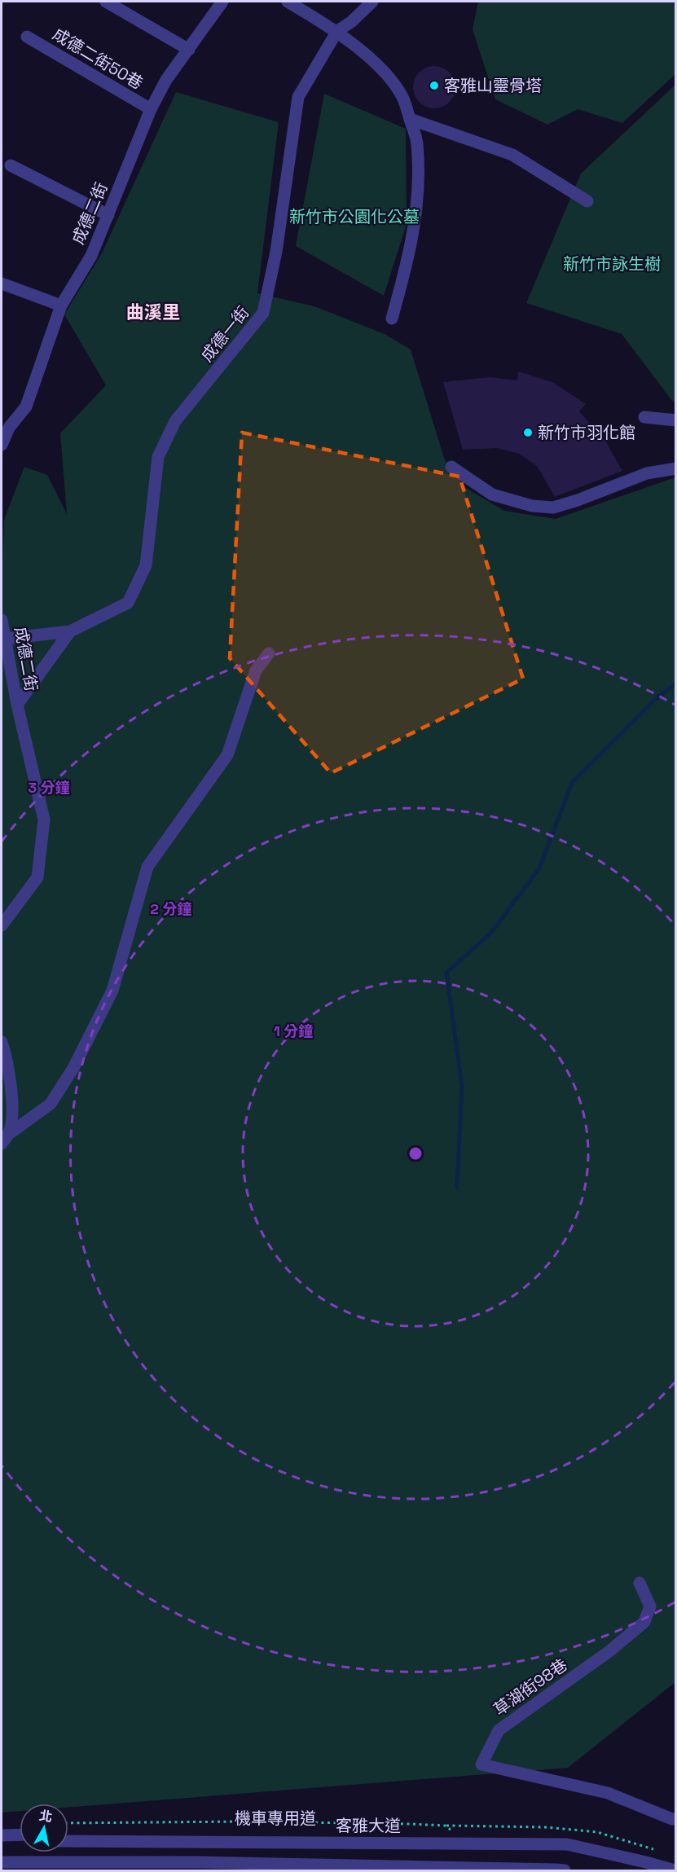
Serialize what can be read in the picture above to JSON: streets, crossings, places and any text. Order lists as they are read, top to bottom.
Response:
{
  "streets": {
    "street": [
      "成德二街50巷",
      "成德二街",
      "成德一街",
      "草湖街98巷",
      "機車專用道",
      "客雅大道"
    ]
  },
  "crossings": [
    ["成德二街50巷", "成德二街"],
    ["成德二街", "成德一街"],
    ["機車專用道", "客雅大道"]
  ],
  "districts": ["曲溪里"],
  "parks": ["新竹市公園化公墓", "新竹市詠生樹"],
  "places": ["客雅山靈骨塔", "新竹市羽化館"],
  "north": "top",
  "rings": ["3 分鐘", "2 分鐘", "1 分鐘"]
}
